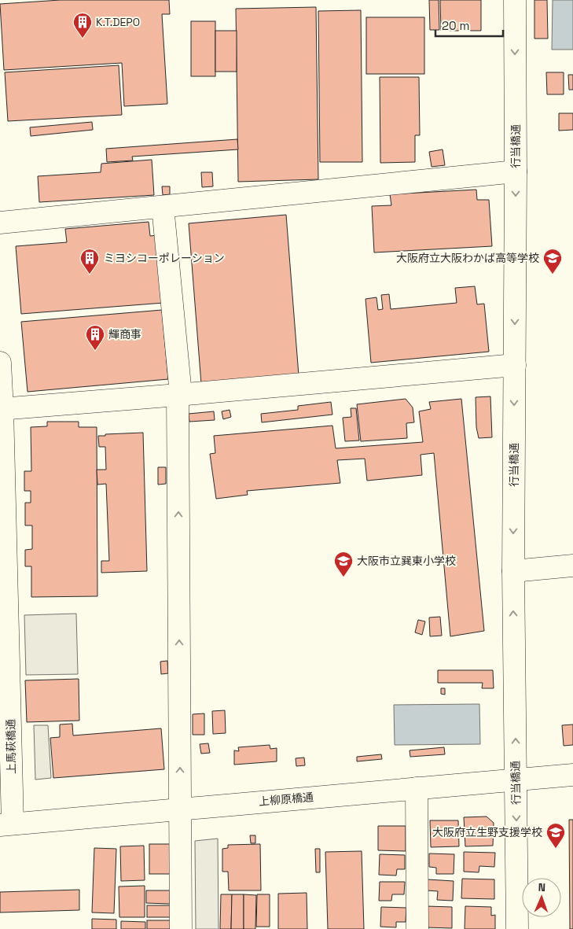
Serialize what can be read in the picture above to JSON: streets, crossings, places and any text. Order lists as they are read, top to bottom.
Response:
{
  "streets": {
    "street": ["行当橋通", "上馬萩橋通", "上柳原橋通"]
  },
  "crossings": [
    ["行当橋通", "上柳原橋通"],
    ["上馬萩橋通", "上柳原橋通"]
  ],
  "places": {
    "building": ["K.T.DEPO", "ミヨシコーポレーション", "輝商事"],
    "school or university": ["大阪府立大阪わかば高等学校", "大阪市立巽東小学校", "大阪府立生野支援学校"]
  },
  "scale_bar": "20 m",
  "north": "top"
}
